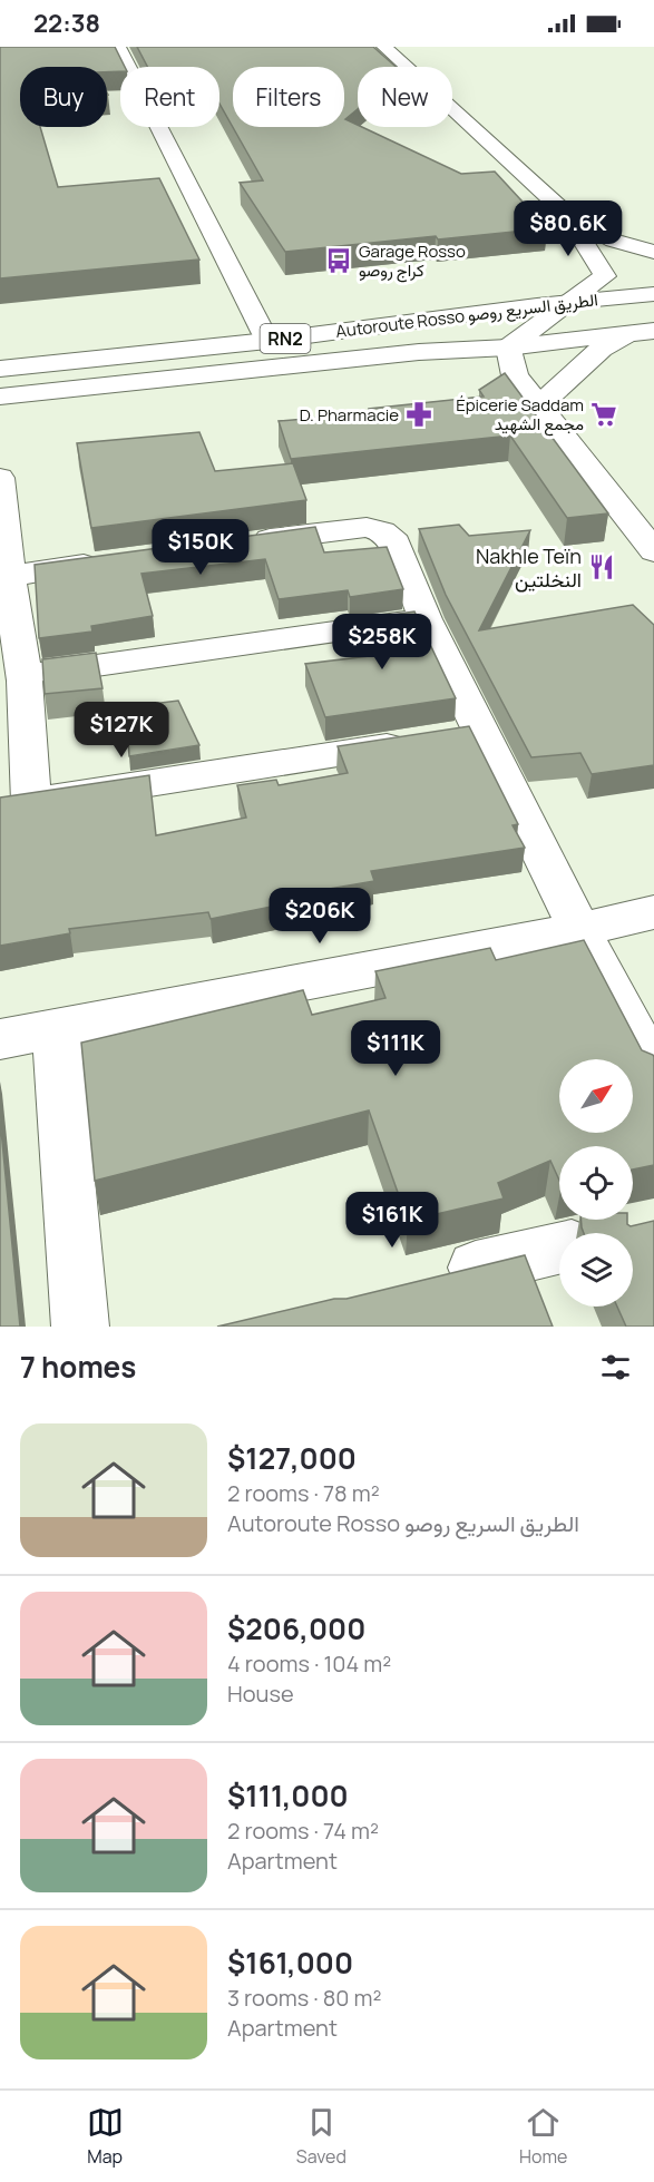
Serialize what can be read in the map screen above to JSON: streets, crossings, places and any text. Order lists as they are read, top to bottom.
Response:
{
  "streets": {
    "main road": ["Autoroute Rosso الطريق السريع روصو", "RN2"]
  },
  "places": {
    "bus stop": ["Garage Rosso كراج روصو"],
    "pharmacy": ["D. Pharmacie"],
    "supermarket": ["Épicerie Saddam مجمع الشهيد"],
    "restaurant": ["Nakhle Teïn النخلتين"]
  },
  "north": "top right",
  "page": {
    "status": "22:38",
    "chip": [
      "Buy",
      "Rent",
      "Filters",
      "New"
    ],
    "price": [
      "$80.6K",
      "$150K",
      "$258K",
      "$127K",
      "$206K",
      "$111K",
      "$161K"
    ],
    "heading": "7 homes",
    "list": [
      {
        "name": "$127,000",
        "note": "2 rooms · 78 m² · Autoroute Rosso الطريق السريع روصو"
      },
      {
        "name": "$206,000",
        "note": "4 rooms · 104 m² · House"
      },
      {
        "name": "$111,000",
        "note": "2 rooms · 74 m² · Apartment"
      },
      {
        "name": "$161,000",
        "note": "3 rooms · 80 m² · Apartment"
      }
    ],
    "tabs": ["Map", "Saved", "Home"]
  }
}
